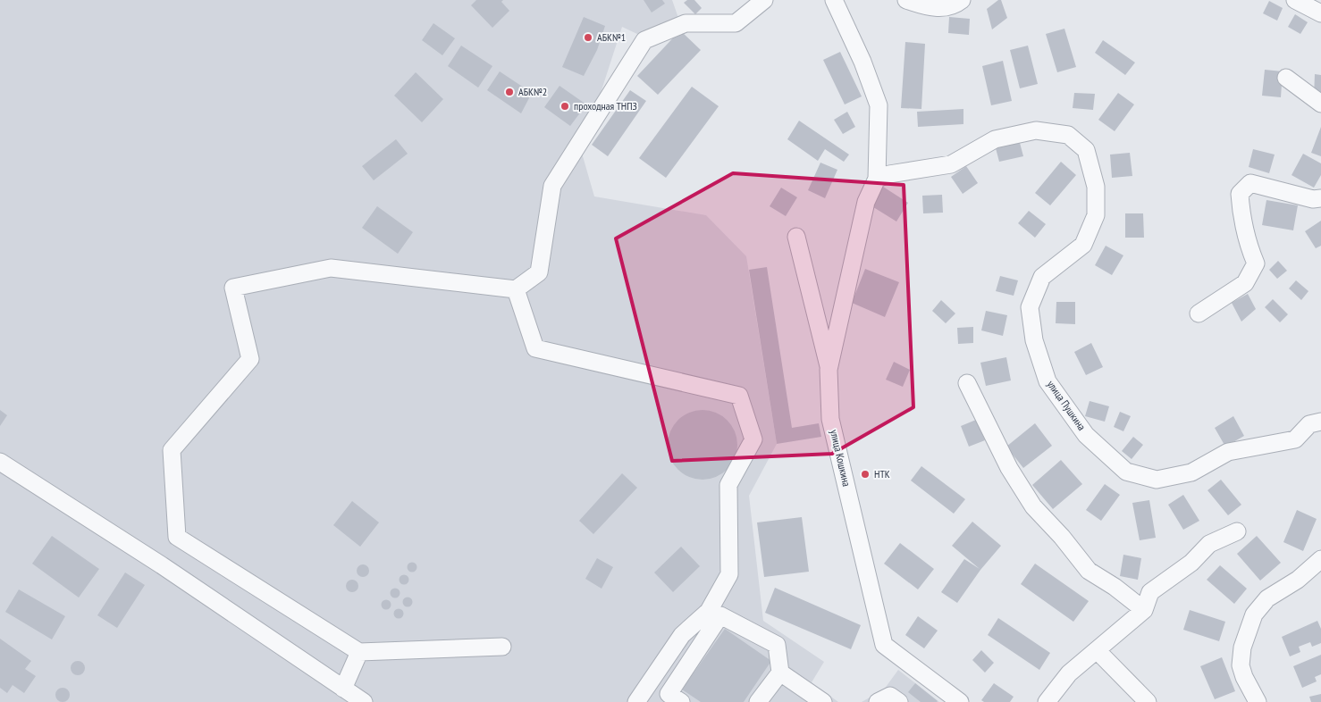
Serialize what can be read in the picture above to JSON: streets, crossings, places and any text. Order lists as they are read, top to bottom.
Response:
{
  "streets": {
    "street": ["улица Пушкина", "улица Кошкина"]
  },
  "crossings": [
    ["улица Пушкина", "улица Кошкина"]
  ],
  "places": [
    "АБК№1",
    "АБК№2",
    "проходная ТНПЗ",
    "НТК"
  ]
}
